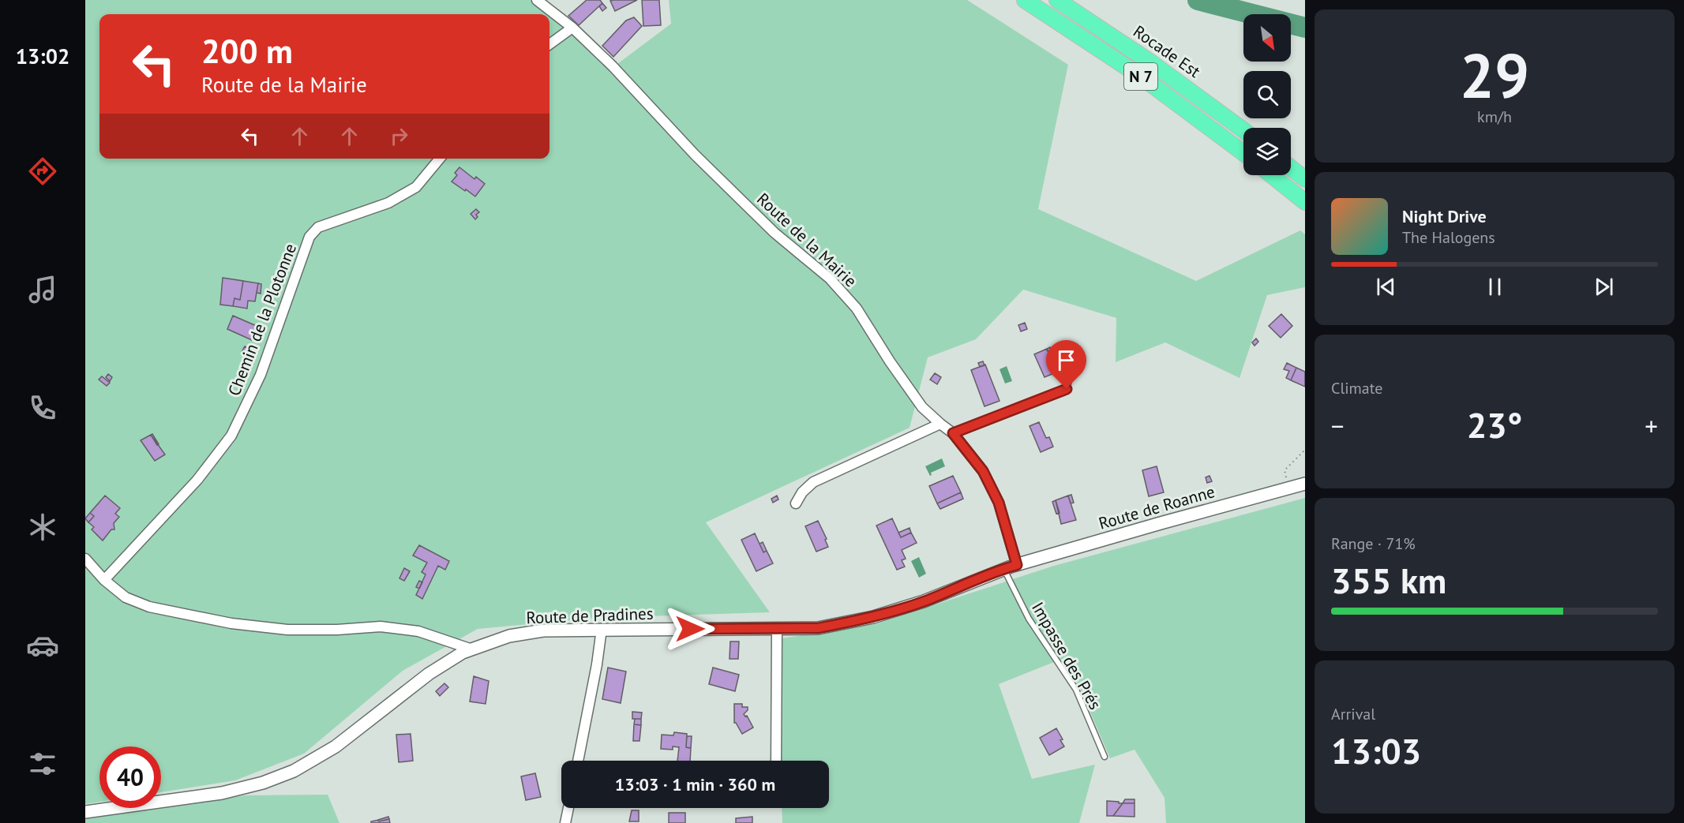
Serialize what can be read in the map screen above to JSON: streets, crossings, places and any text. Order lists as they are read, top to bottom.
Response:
{
  "streets": {
    "highway": ["Rocade Est", "N 7"],
    "street": [
      "Route de la Mairie",
      "Chemin de la Plotonne",
      "Route de Roanne",
      "Route de Pradines"
    ],
    "lane": ["Impasse des Prés"]
  },
  "crossings": [
    ["Route de la Mairie", "Route de Roanne"],
    ["Route de la Mairie", "Route de Pradines"],
    ["Route de Roanne", "Route de Pradines"],
    ["Route de Pradines", "Impasse des Prés"]
  ],
  "north": "bottom right",
  "page": {
    "tabs": "13:02",
    "tile": [
      ["29", "km/h"],
      "Climate",
      ["Range · 71%", "355 km"],
      ["Arrival", "13:03"]
    ],
    "turn": ["200 m", "Route de la Mairie"],
    "song": ["Night Drive", "The Halogens"],
    "heat": ["−", "23°", "+"],
    "limit": "40",
    "trip": "13:03 · 1 min · 360 m"
  }
}
